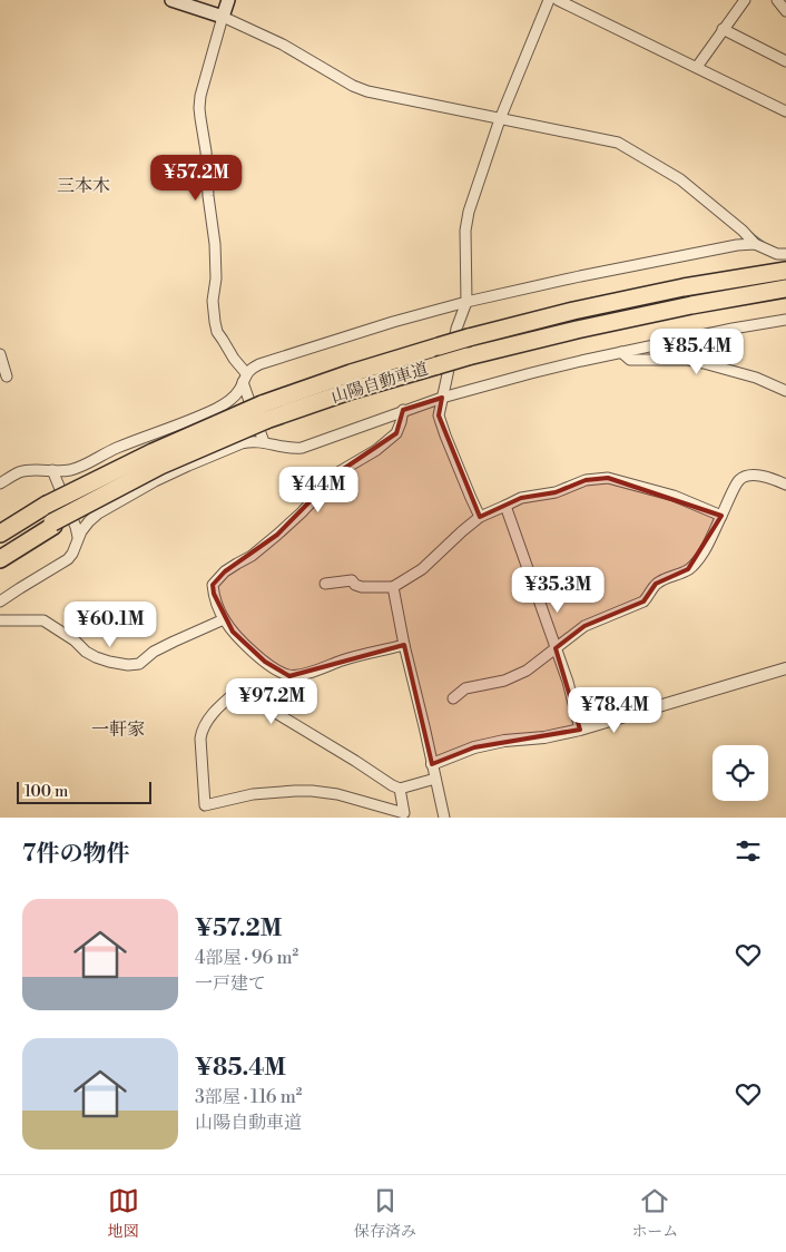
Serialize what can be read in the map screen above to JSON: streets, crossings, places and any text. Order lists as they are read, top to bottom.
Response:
{
  "streets": {
    "highway": ["山陽自動車道"]
  },
  "districts": ["三本木", "一軒家"],
  "scale_bar": "100 m",
  "page": {
    "price": [
      "¥57.2M",
      "¥85.4M",
      "¥44M",
      "¥35.3M",
      "¥60.1M",
      "¥97.2M",
      "¥78.4M"
    ],
    "scale": "100 m",
    "heading": "7件の物件",
    "list": [
      {
        "name": "¥57.2M",
        "note": "4部屋 · 96 m² · 一戸建て"
      },
      {
        "name": "¥85.4M",
        "note": "3部屋 · 116 m² · 山陽自動車道"
      }
    ],
    "tabs": ["地図", "保存済み", "ホーム"]
  }
}
